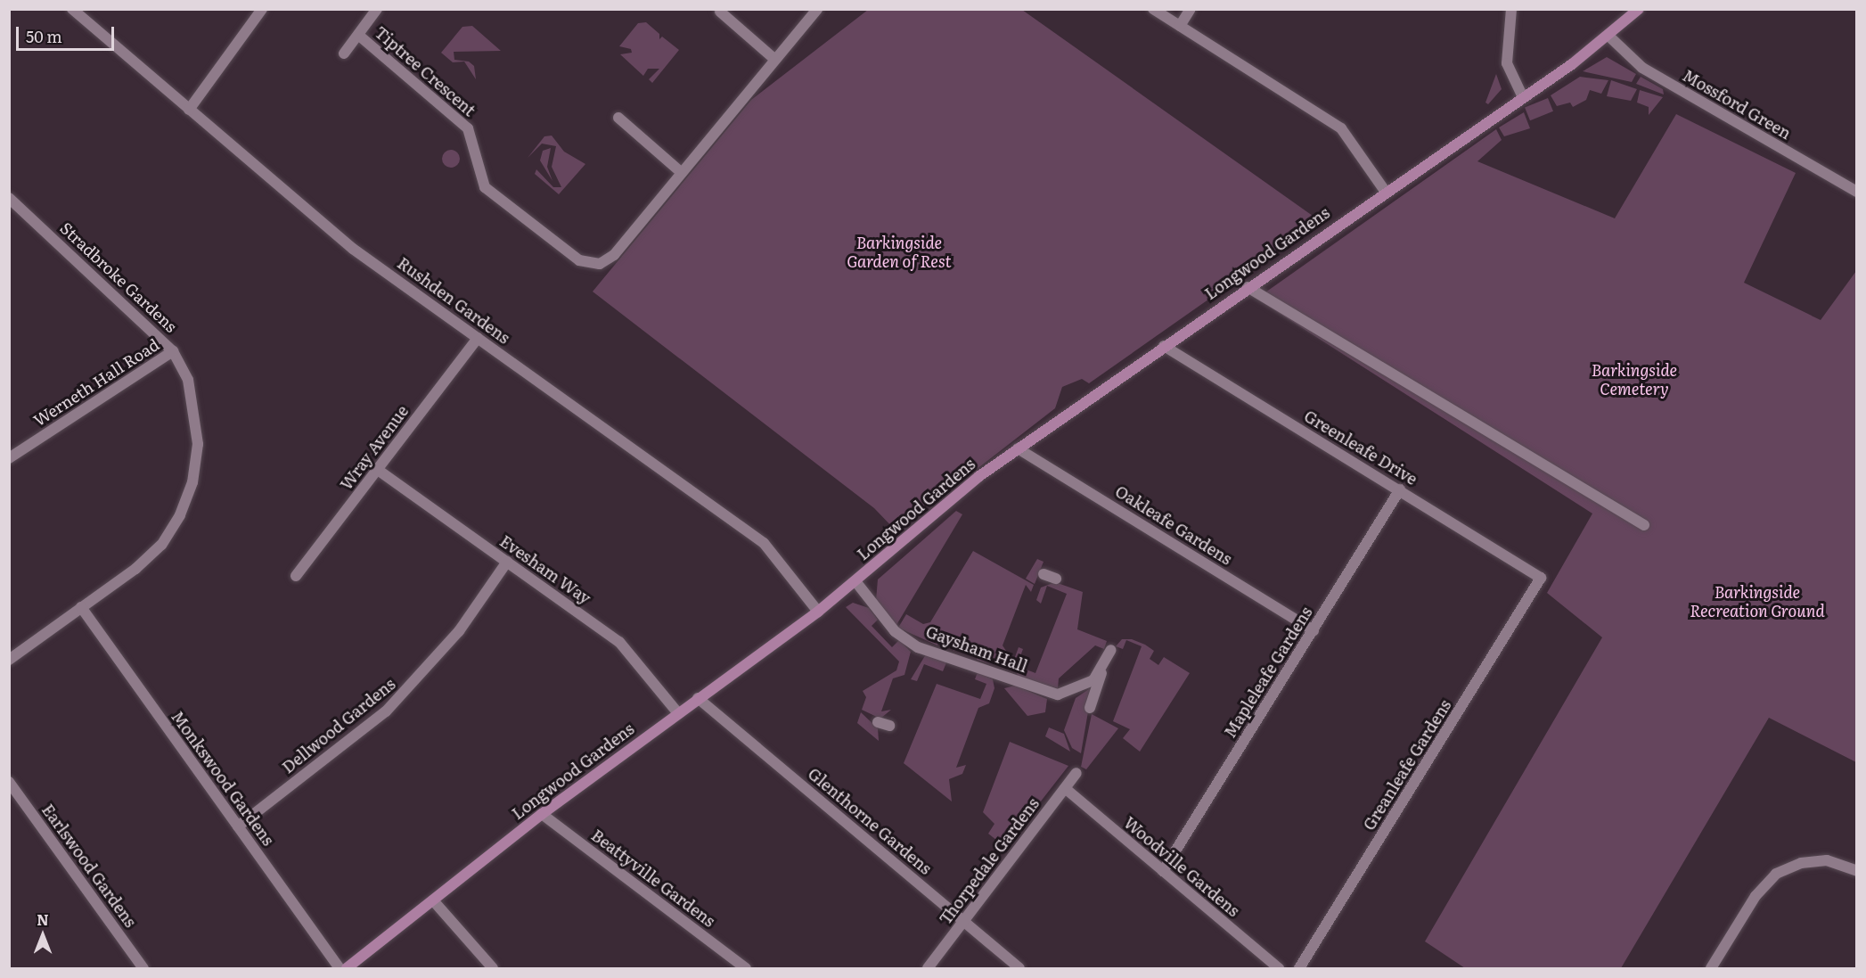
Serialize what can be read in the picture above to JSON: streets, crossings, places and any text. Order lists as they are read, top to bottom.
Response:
{
  "streets": {
    "street": [
      "Tiptree Crescent",
      "Mossford Green",
      "Longwood Gardens",
      "Stradbroke Gardens",
      "Rushden Gardens",
      "Werneth Hall Road",
      "Wray Avenue",
      "Greenleafe Drive",
      "Oakleafe Gardens",
      "Evesham Way",
      "Gaysham Hall",
      "Mapleleafe Gardens",
      "Dellwood Gardens",
      "Greanleafe Gardens",
      "Monkswood Gardens",
      "Glenthorne Gardens",
      "Thorpedale Gardens",
      "Earlswood Gardens",
      "Woodville Gardens",
      "Beattyville Gardens"
    ]
  },
  "crossings": [
    ["Mossford Green", "Longwood Gardens"],
    ["Longwood Gardens", "Rushden Gardens"],
    ["Longwood Gardens", "Greenleafe Drive"],
    ["Longwood Gardens", "Oakleafe Gardens"],
    ["Longwood Gardens", "Evesham Way"],
    ["Longwood Gardens", "Gaysham Hall"],
    ["Longwood Gardens", "Glenthorne Gardens"],
    ["Longwood Gardens", "Beattyville Gardens"],
    ["Stradbroke Gardens", "Werneth Hall Road"],
    ["Stradbroke Gardens", "Monkswood Gardens"],
    ["Rushden Gardens", "Wray Avenue"],
    ["Wray Avenue", "Evesham Way"],
    ["Greenleafe Drive", "Mapleleafe Gardens"],
    ["Greenleafe Drive", "Greanleafe Gardens"],
    ["Oakleafe Gardens", "Mapleleafe Gardens"],
    ["Evesham Way", "Dellwood Gardens"],
    ["Mapleleafe Gardens", "Woodville Gardens"],
    ["Dellwood Gardens", "Monkswood Gardens"],
    ["Glenthorne Gardens", "Thorpedale Gardens"],
    ["Thorpedale Gardens", "Woodville Gardens"]
  ],
  "parks": ["Barkingside Garden of Rest", "Barkingside Cemetery", "Barkingside Recreation Ground"],
  "scale_bar": "50 m",
  "north": "top"
}
